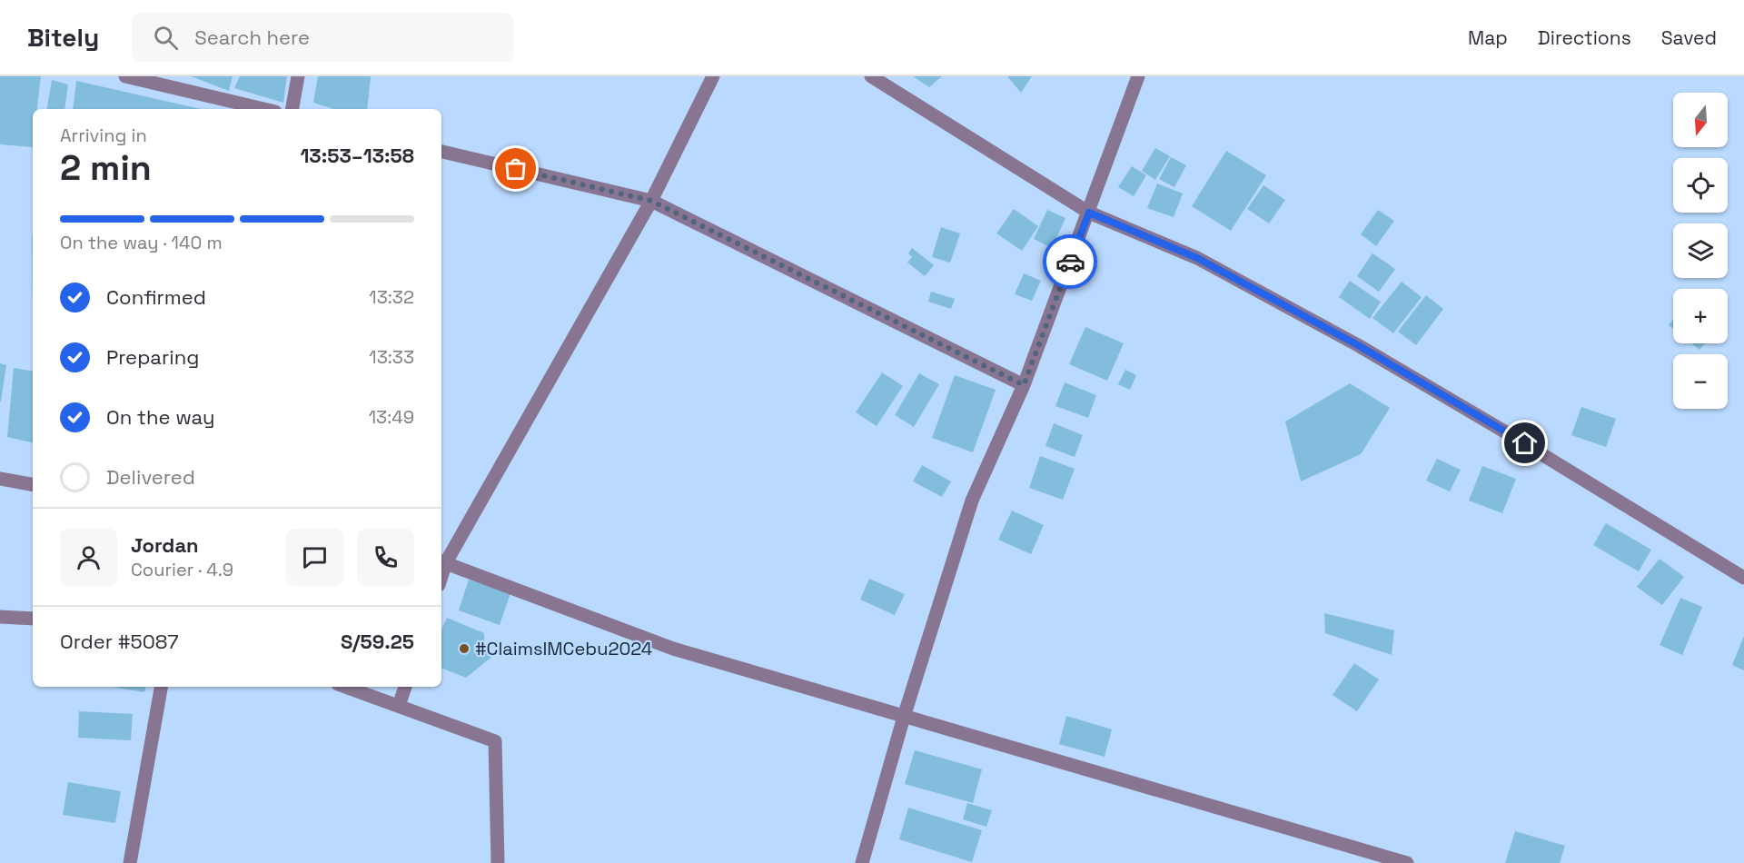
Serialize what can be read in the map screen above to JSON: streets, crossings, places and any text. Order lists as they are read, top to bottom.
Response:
{
  "places": ["#ClaimsIMCebu2024"],
  "north": "bottom",
  "page": {
    "header": "Bitely",
    "search": "Search here",
    "nav": ["Map", "Directions", "Saved"],
    "map_buttons": ["+", "−"],
    "heading": ["2 min", "Arriving in", "13:53–13:58"],
    "panel": [
      "Jordan",
      "Courier · 4.9",
      "Order #5087",
      "S/59.25"
    ],
    "bar": "On the way · 140 m",
    "list": [
      ["Confirmed", "13:32"],
      ["Preparing", "13:33"],
      ["On the way", "13:49"],
      "Delivered"
    ]
  }
}
